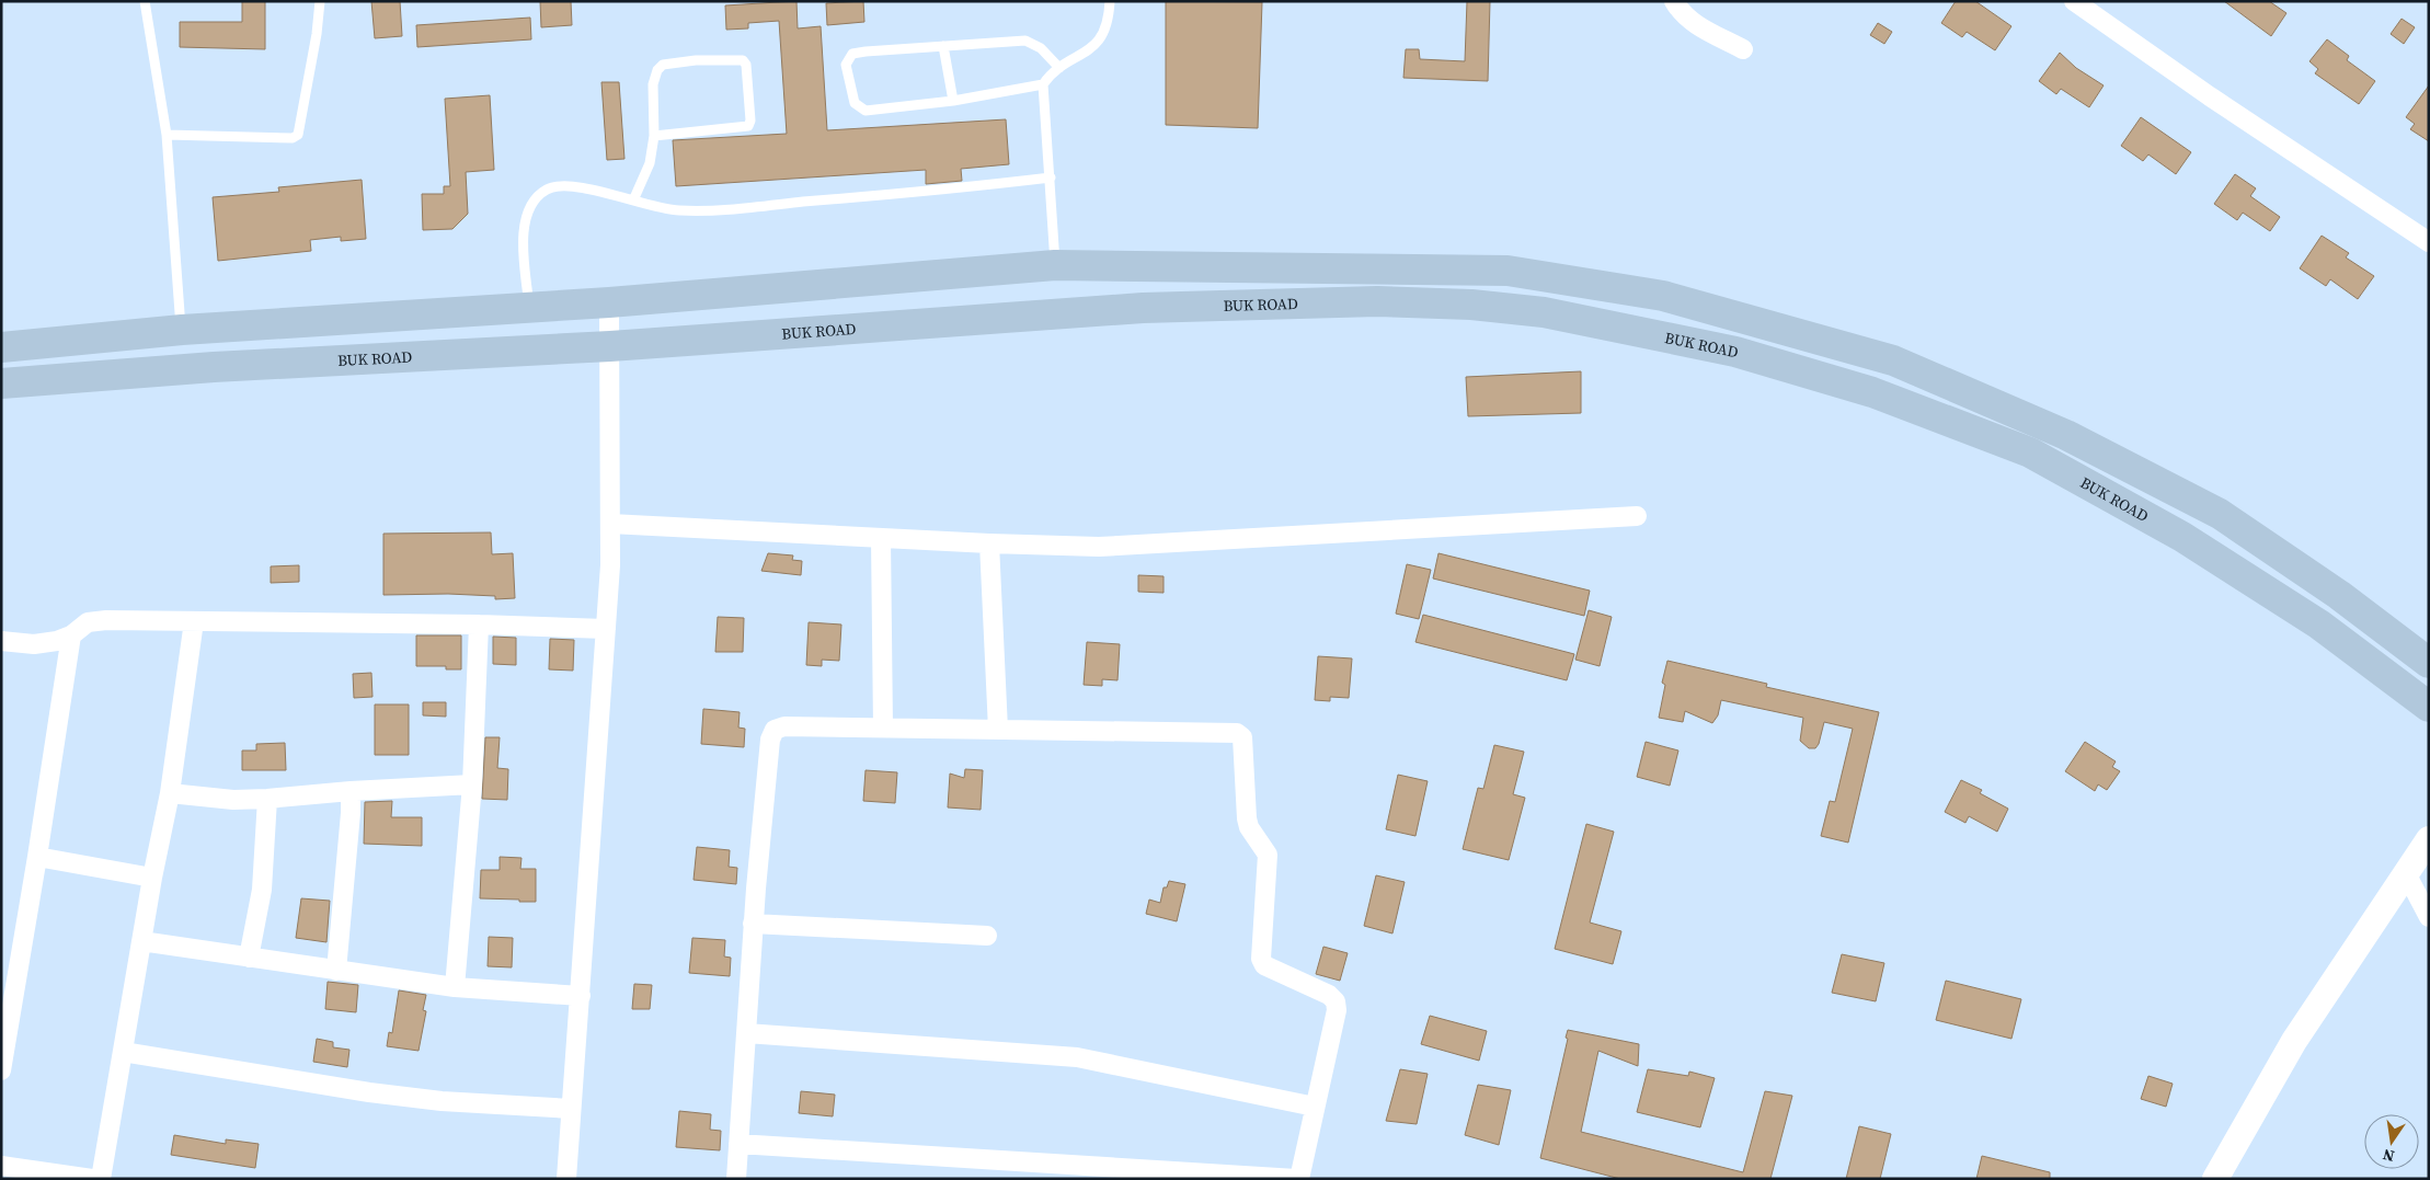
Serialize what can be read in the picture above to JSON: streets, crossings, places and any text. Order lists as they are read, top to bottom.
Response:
{
  "streets": {
    "main road": ["BUK ROAD"]
  },
  "north": "bottom"
}
